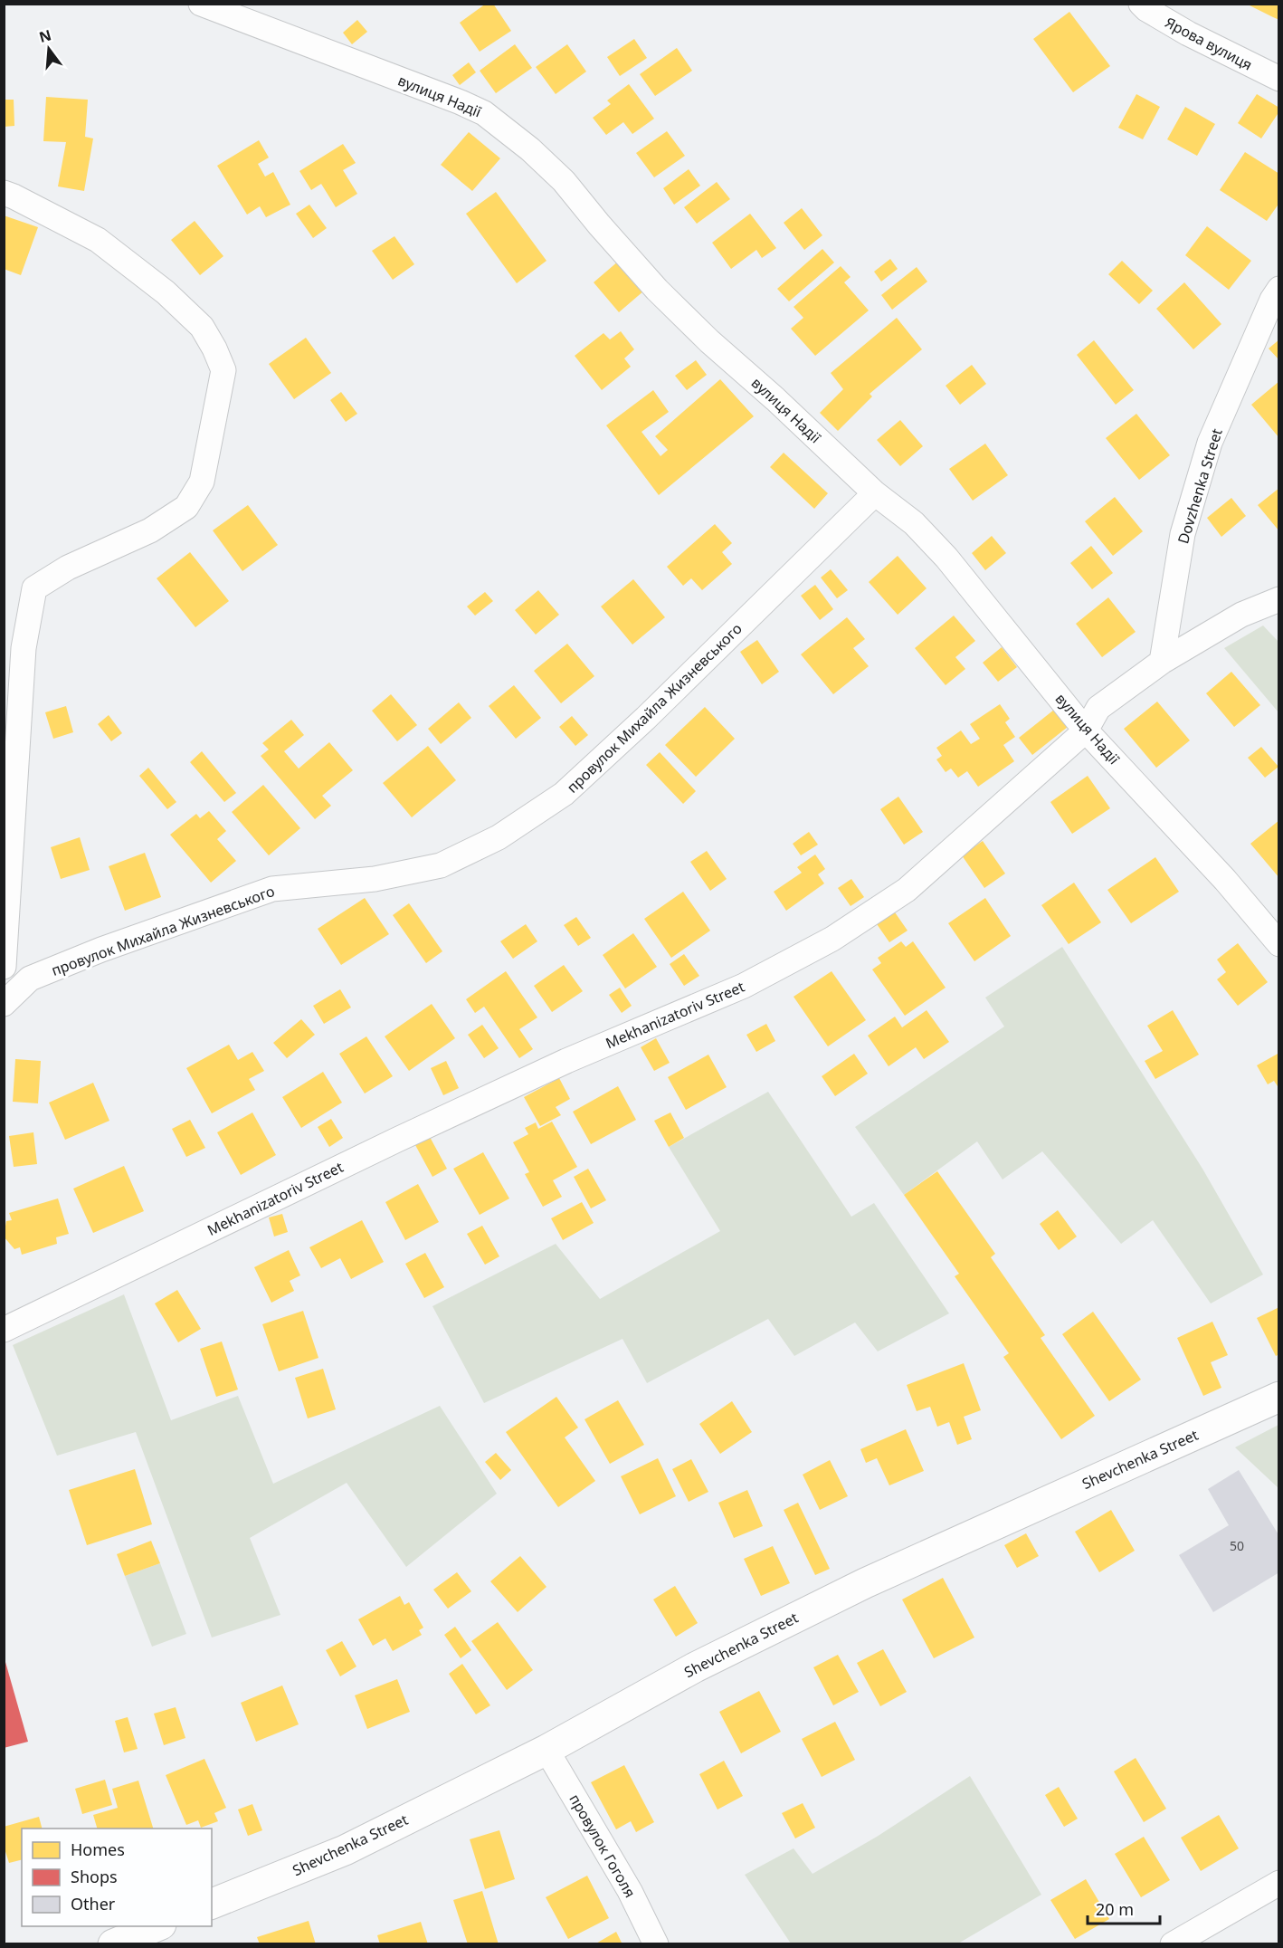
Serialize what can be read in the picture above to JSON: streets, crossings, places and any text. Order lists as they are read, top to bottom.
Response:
{
  "streets": {
    "main road": ["Shevchenka Street"],
    "street": [
      "Ярова вулиця",
      "вулиця Надії",
      "Dovzhenka Street",
      "провулок Михайла Жизневського",
      "Mekhanizatoriv Street",
      "провулок Гоголя"
    ]
  },
  "crossings": [
    ["вулиця Надії", "провулок Михайла Жизневського"],
    ["вулиця Надії", "Mekhanizatoriv Street"],
    ["Dovzhenka Street", "Mekhanizatoriv Street"],
    ["Shevchenka Street", "провулок Гоголя"]
  ],
  "house_numbers": ["50"],
  "legend": ["Homes", "Shops", "Other"],
  "scale_bar": "20 m",
  "north": "top"
}
